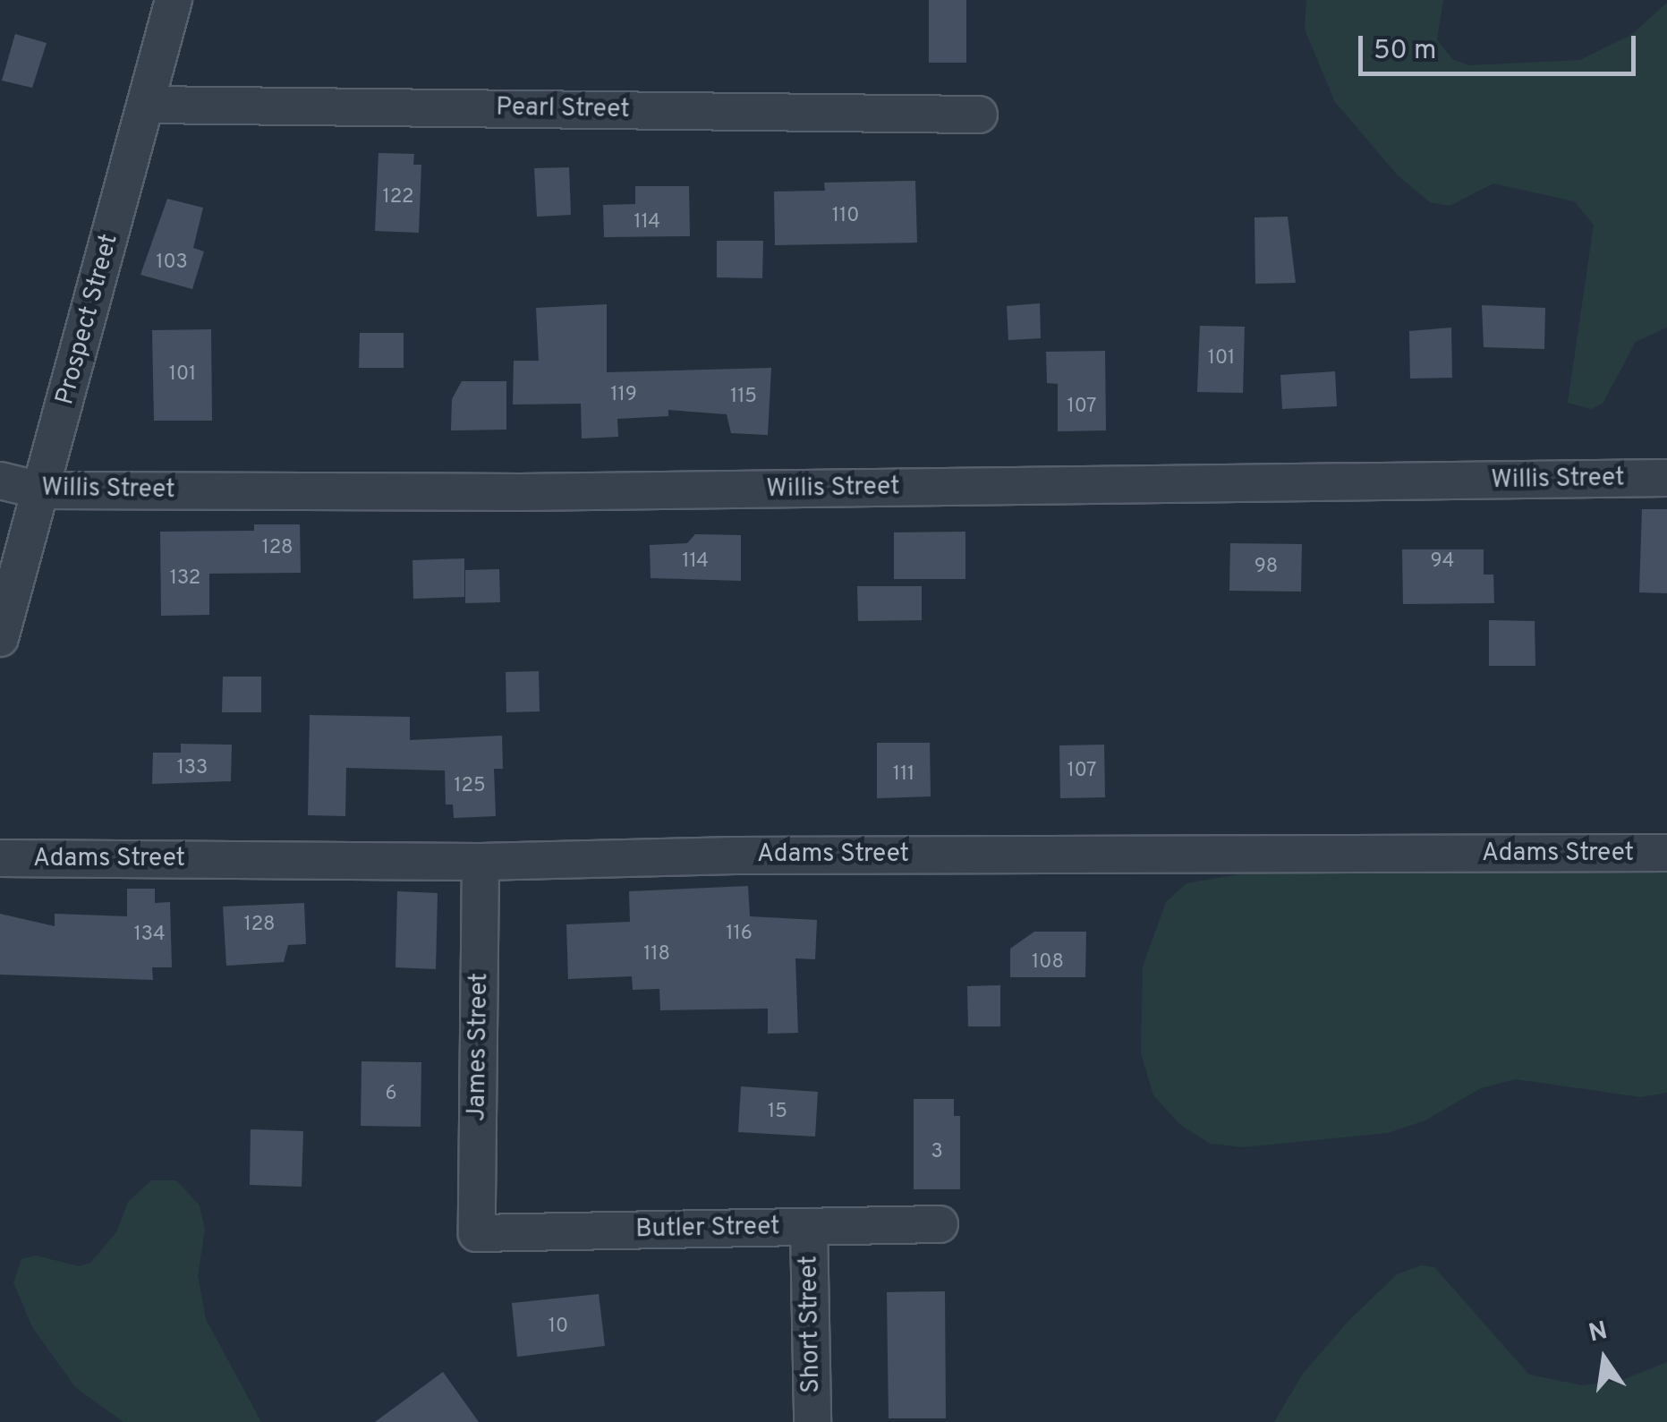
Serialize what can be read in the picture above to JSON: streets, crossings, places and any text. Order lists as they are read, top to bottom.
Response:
{
  "streets": {
    "street": [
      "Pearl Street",
      "Prospect Street",
      "Willis Street",
      "Adams Street",
      "James Street",
      "Butler Street",
      "Short Street"
    ]
  },
  "crossings": [
    ["Pearl Street", "Prospect Street"],
    ["Prospect Street", "Willis Street"],
    ["Adams Street", "James Street"],
    ["James Street", "Butler Street"],
    ["Butler Street", "Short Street"]
  ],
  "house_numbers": [
    "122",
    "110",
    "114",
    "103",
    "101",
    "101",
    "119",
    "115",
    "107",
    "128",
    "114",
    "94",
    "98",
    "132",
    "133",
    "107",
    "111",
    "125",
    "128",
    "116",
    "134",
    "118",
    "108",
    "6",
    "15",
    "3",
    "10"
  ],
  "scale_bar": "50 m",
  "north": "top"
}
